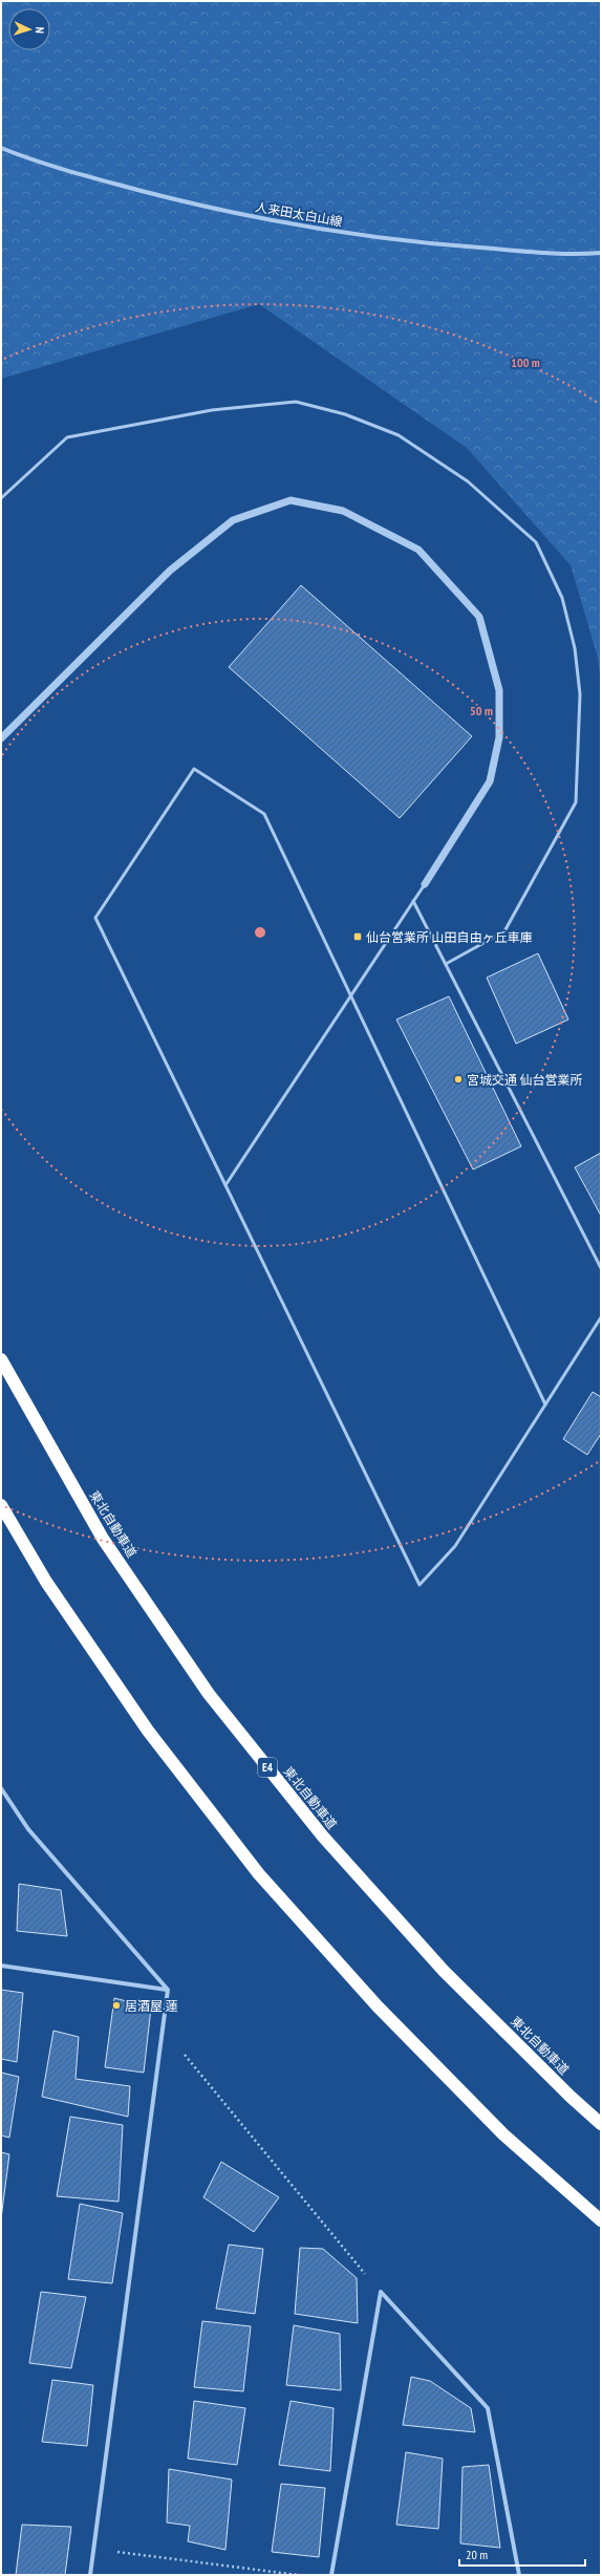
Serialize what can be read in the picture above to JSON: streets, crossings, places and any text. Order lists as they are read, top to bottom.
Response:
{
  "streets": {
    "highway": ["東北自動車道", "E4"],
    "street": ["人来田太白山線"]
  },
  "places": {
    "transit": ["仙台営業所 山田自由ヶ丘車庫"],
    "other": ["宮城交通 仙台営業所", "居酒屋 蓮"]
  },
  "scale_bar": "20 m",
  "north": "right",
  "rings": ["100 m", "50 m"]
}
